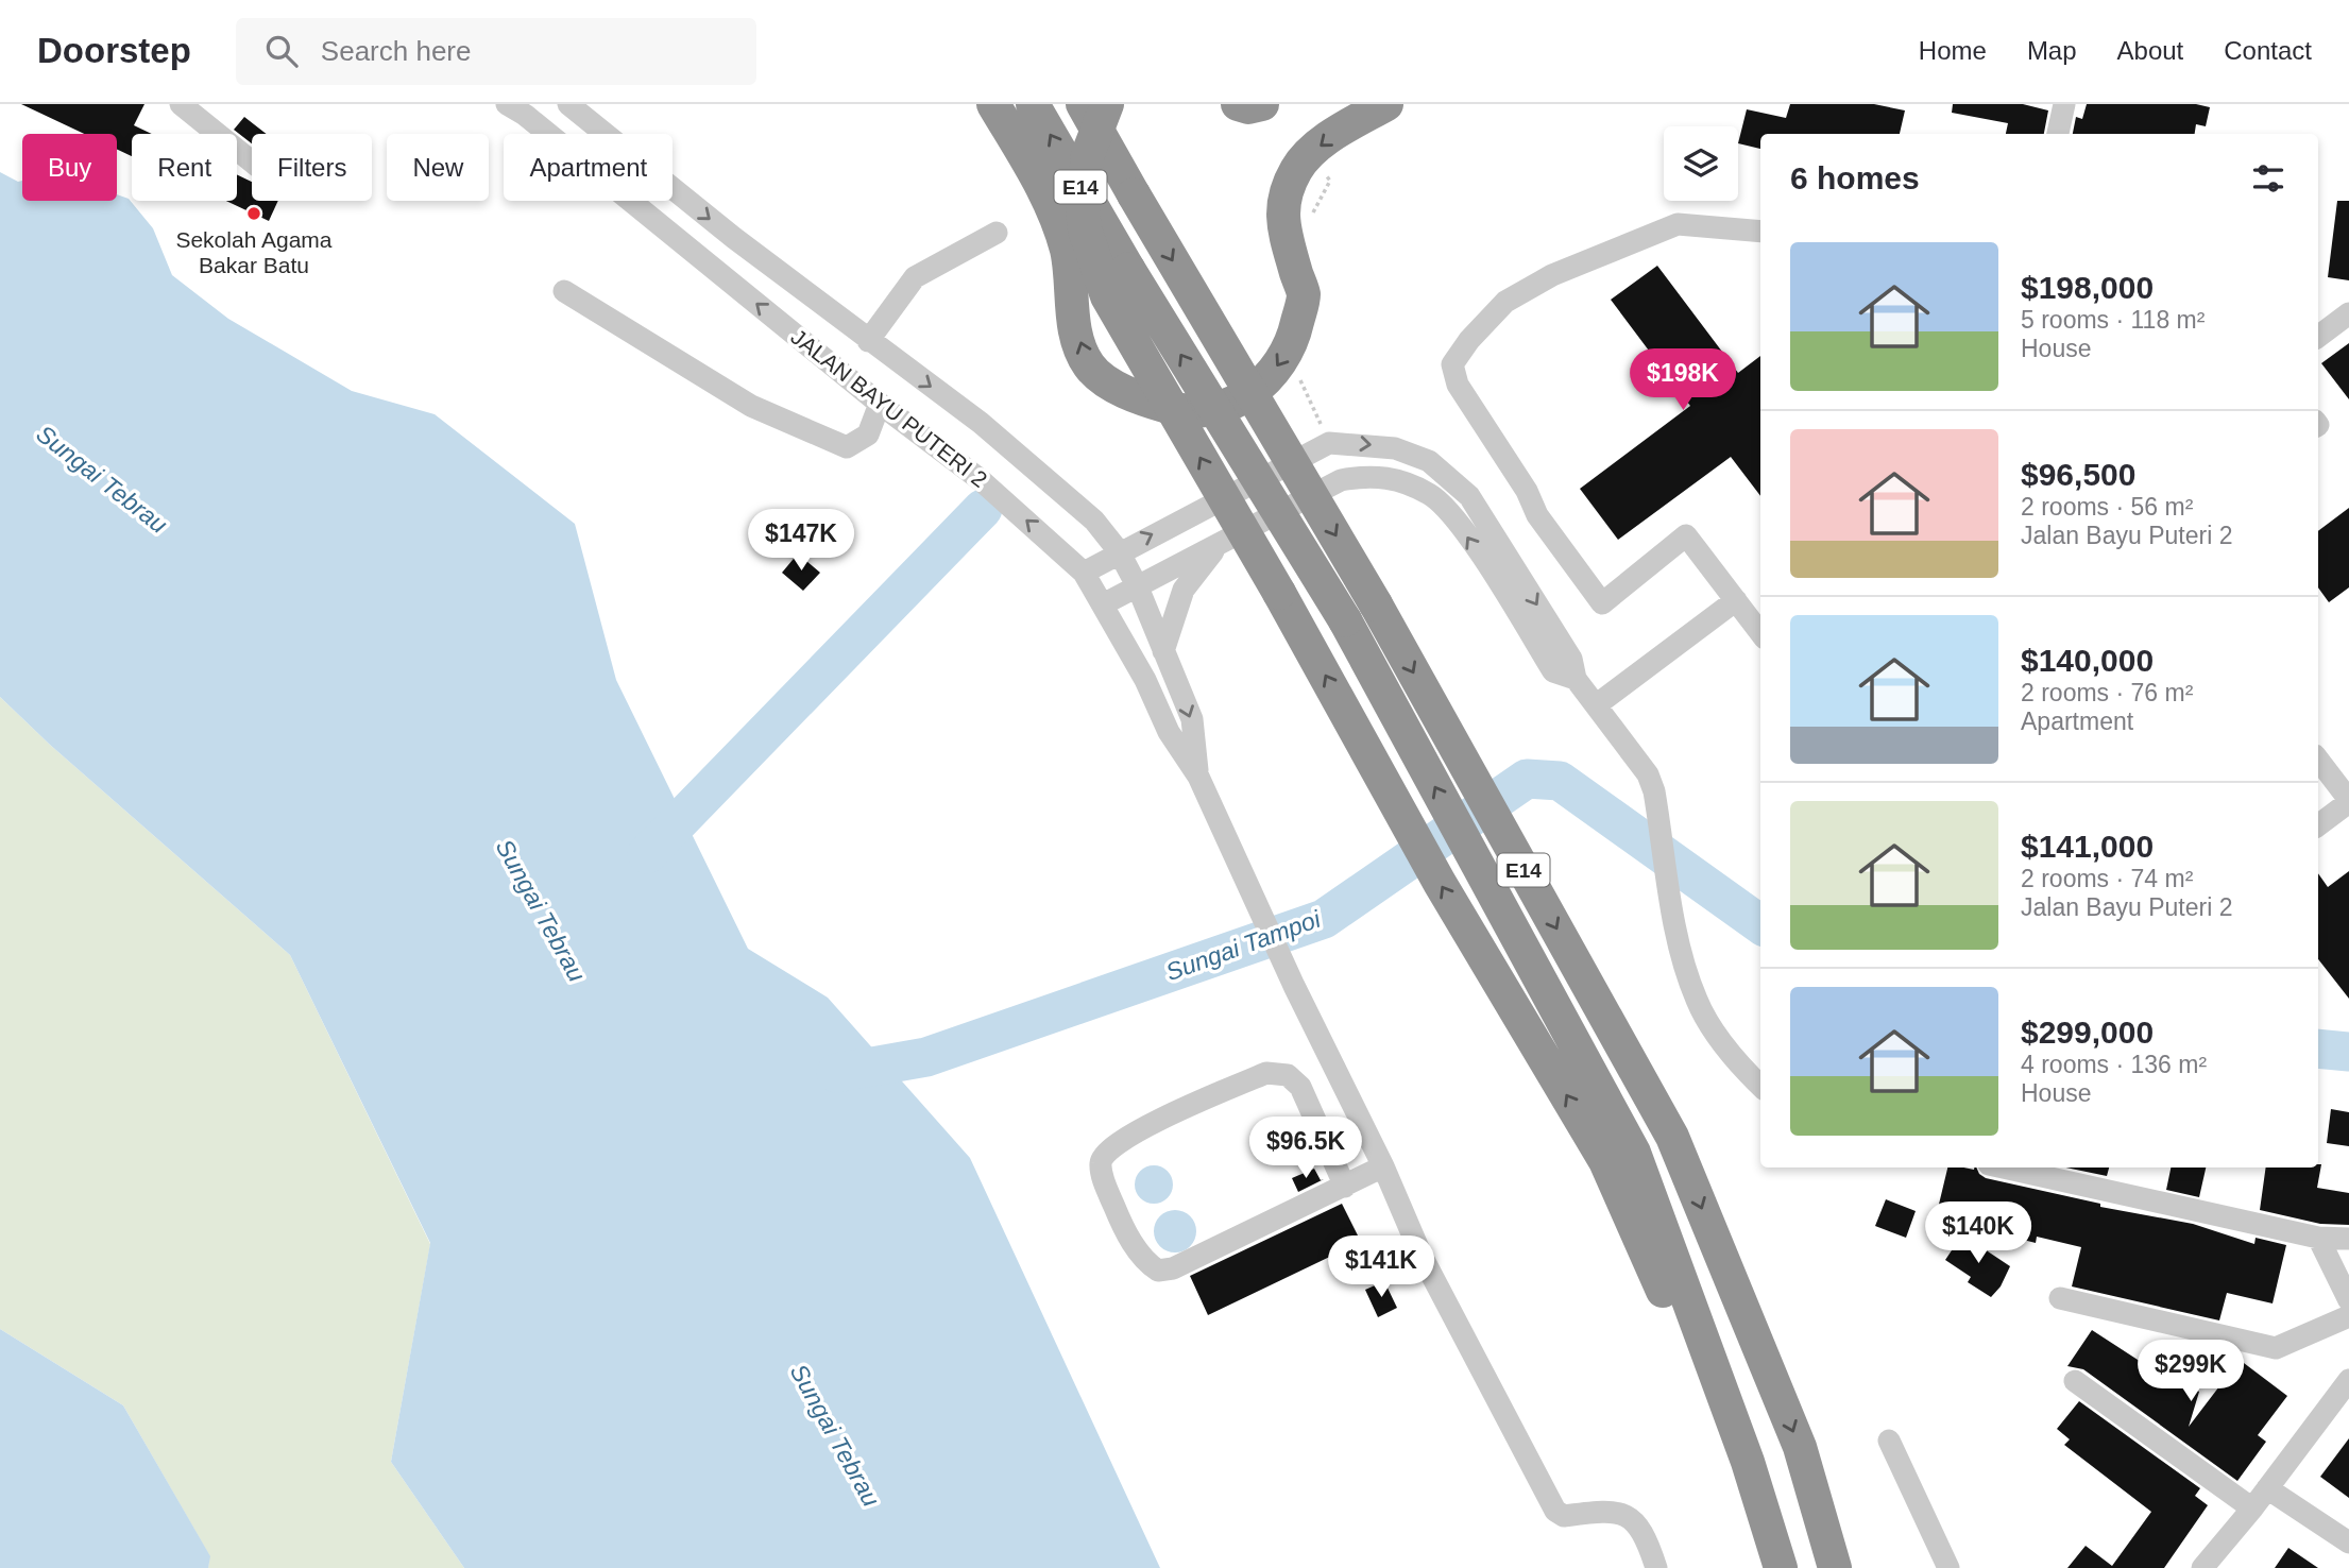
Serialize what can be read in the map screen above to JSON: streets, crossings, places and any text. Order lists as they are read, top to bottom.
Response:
{
  "streets": {
    "highway": ["E14"],
    "street": ["JALAN BAYU PUTERI 2"]
  },
  "water": ["Sungai Tebrau", "Sungai Tampoi"],
  "places": ["Sekolah Agama Bakar Batu"],
  "page": {
    "header": "Doorstep",
    "search": "Search here",
    "nav": [
      "Home",
      "Map",
      "About",
      "Contact"
    ],
    "chip": [
      "Buy",
      "Rent",
      "Filters",
      "New",
      "Apartment"
    ],
    "heading": "6 homes",
    "list": [
      {
        "name": "$198,000",
        "note": "5 rooms · 118 m² · House"
      },
      {
        "name": "$96,500",
        "note": "2 rooms · 56 m² · Jalan Bayu Puteri 2"
      },
      {
        "name": "$140,000",
        "note": "2 rooms · 76 m² · Apartment"
      },
      {
        "name": "$141,000",
        "note": "2 rooms · 74 m² · Jalan Bayu Puteri 2"
      },
      {
        "name": "$299,000",
        "note": "4 rooms · 136 m² · House"
      }
    ],
    "price": [
      "$198K",
      "$147K",
      "$96.5K",
      "$140K",
      "$141K",
      "$299K"
    ]
  }
}
